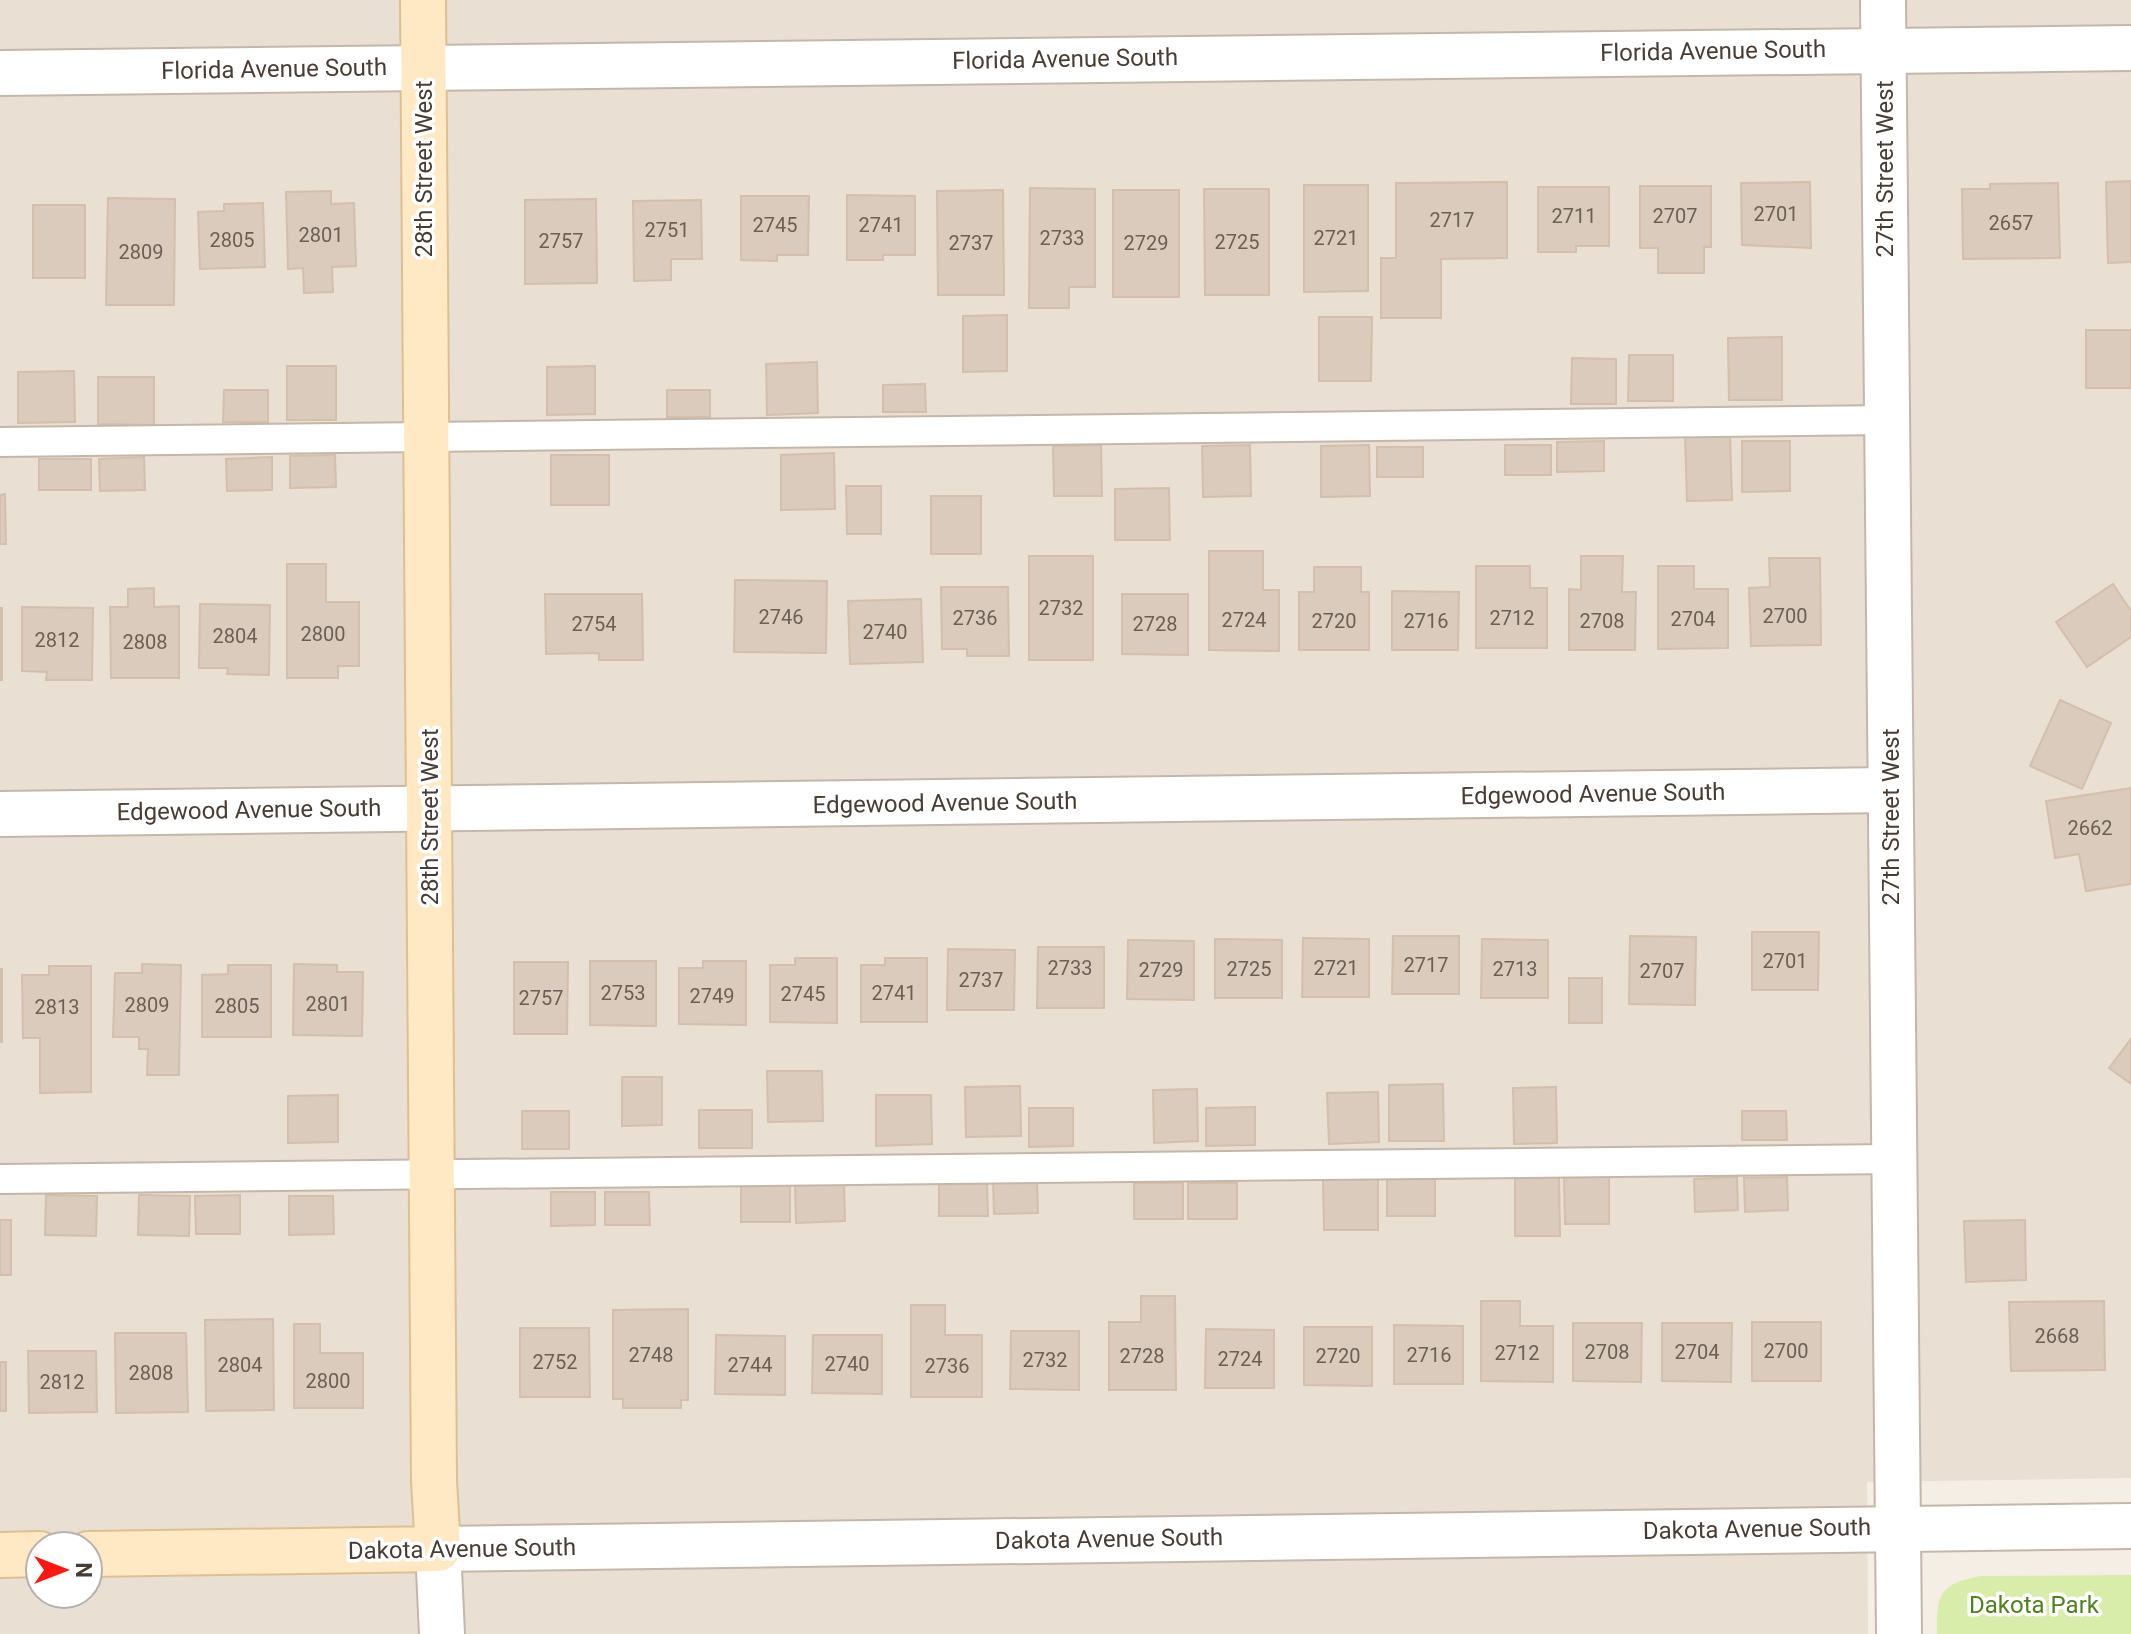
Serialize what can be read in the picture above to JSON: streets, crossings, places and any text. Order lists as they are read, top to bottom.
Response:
{
  "streets": {
    "street": [
      "Florida Avenue South",
      "28th Street West",
      "27th Street West",
      "Edgewood Avenue South",
      "Dakota Avenue South"
    ]
  },
  "crossings": [
    ["Florida Avenue South", "28th Street West"],
    ["Florida Avenue South", "27th Street West"],
    ["28th Street West", "Edgewood Avenue South"],
    ["28th Street West", "Dakota Avenue South"],
    ["27th Street West", "Edgewood Avenue South"],
    ["27th Street West", "Dakota Avenue South"]
  ],
  "parks": ["Dakota Park"],
  "house_numbers": [
    "2701",
    "2711",
    "2707",
    "2717",
    "2657",
    "2745",
    "2741",
    "2751",
    "2801",
    "2733",
    "2721",
    "2805",
    "2757",
    "2725",
    "2737",
    "2729",
    "2809",
    "2732",
    "2700",
    "2746",
    "2736",
    "2712",
    "2704",
    "2724",
    "2720",
    "2716",
    "2708",
    "2754",
    "2728",
    "2740",
    "2800",
    "2804",
    "2812",
    "2808",
    "2662",
    "2701",
    "2717",
    "2733",
    "2721",
    "2725",
    "2713",
    "2729",
    "2707",
    "2737",
    "2753",
    "2741",
    "2745",
    "2749",
    "2757",
    "2801",
    "2809",
    "2805",
    "2813",
    "2668",
    "2700",
    "2708",
    "2704",
    "2712",
    "2748",
    "2716",
    "2728",
    "2720",
    "2724",
    "2732",
    "2752",
    "2740",
    "2804",
    "2744",
    "2736",
    "2808",
    "2800",
    "2812"
  ],
  "north": "right"
}
